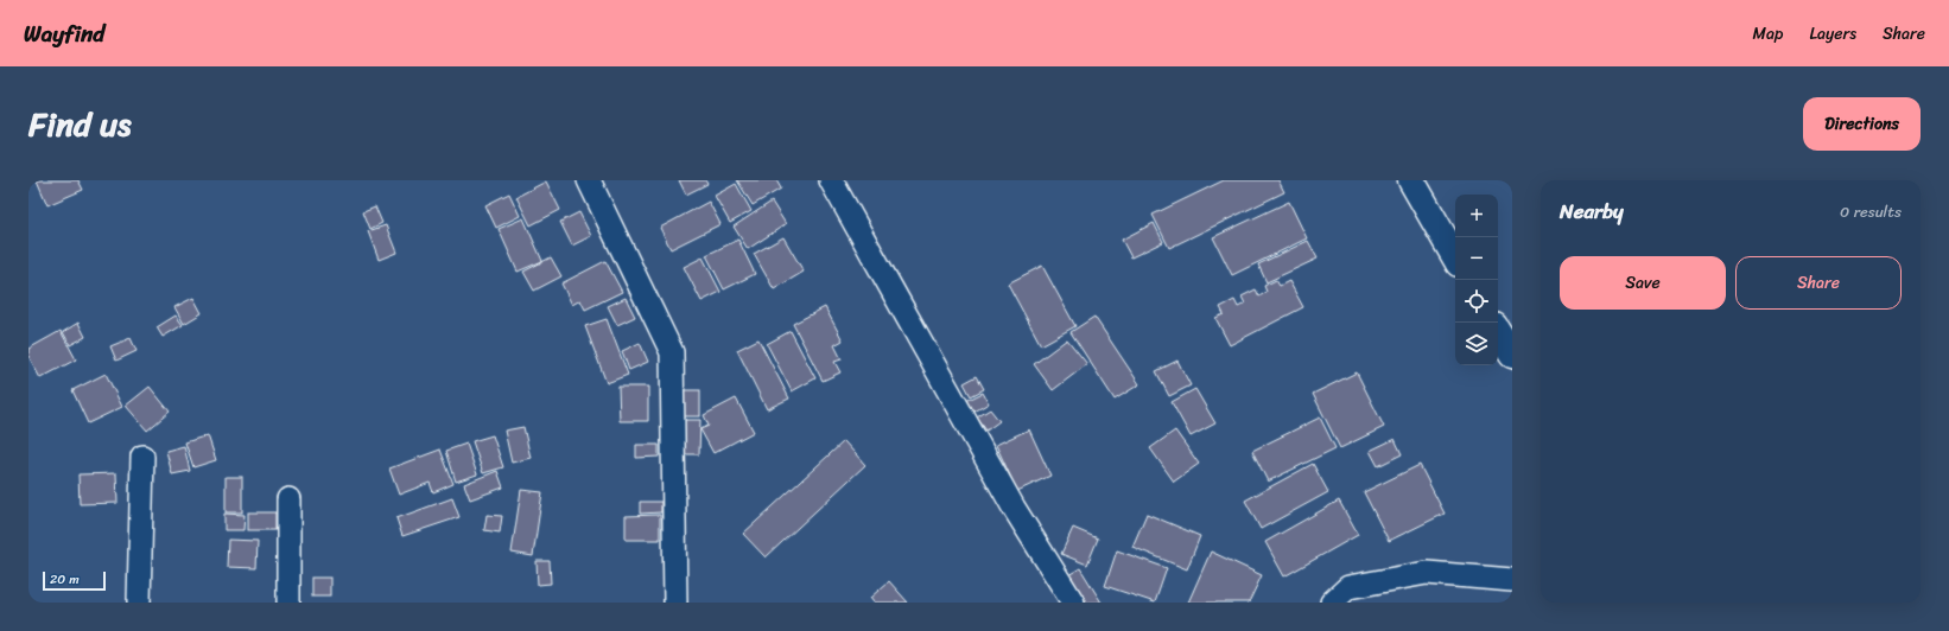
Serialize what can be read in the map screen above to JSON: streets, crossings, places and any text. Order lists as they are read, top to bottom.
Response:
{
  "scale_bar": "20 m",
  "page": {
    "header": "Wayfind",
    "nav": ["Map", "Layers", "Share"],
    "title": "Find us",
    "buttons": [
      "Directions",
      ["Save", "Share"]
    ],
    "heading": ["Nearby", "0 results"],
    "map_buttons": ["+", "−"],
    "scale": "20 m"
  }
}
